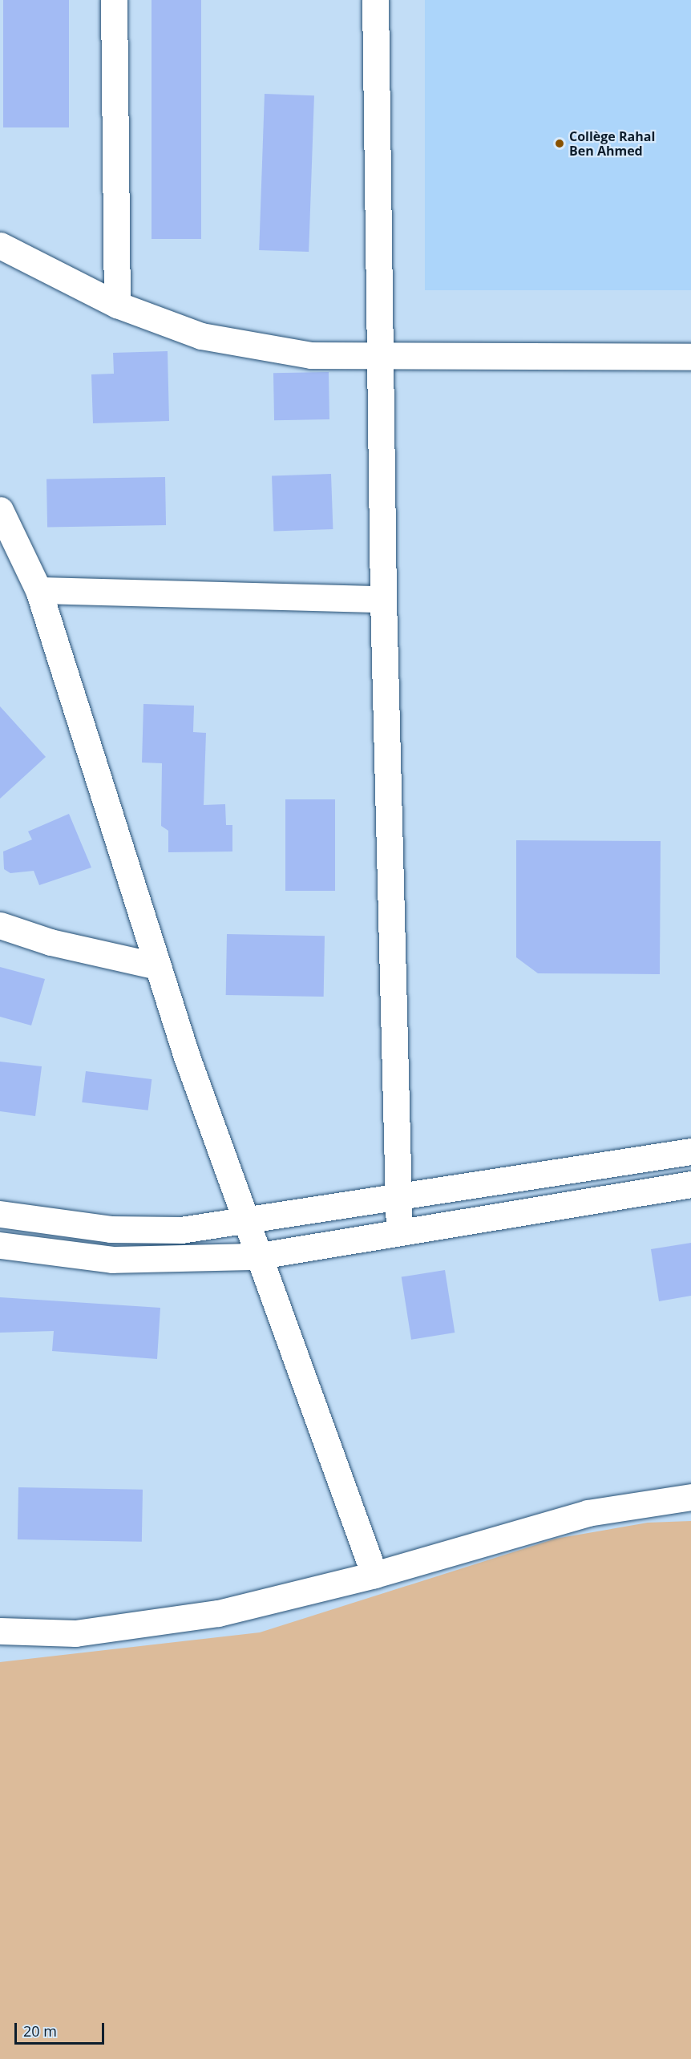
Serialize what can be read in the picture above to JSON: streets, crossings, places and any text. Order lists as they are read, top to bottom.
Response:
{
  "places": ["Collège Rahal Ben Ahmed"],
  "scale_bar": "20 m"
}
